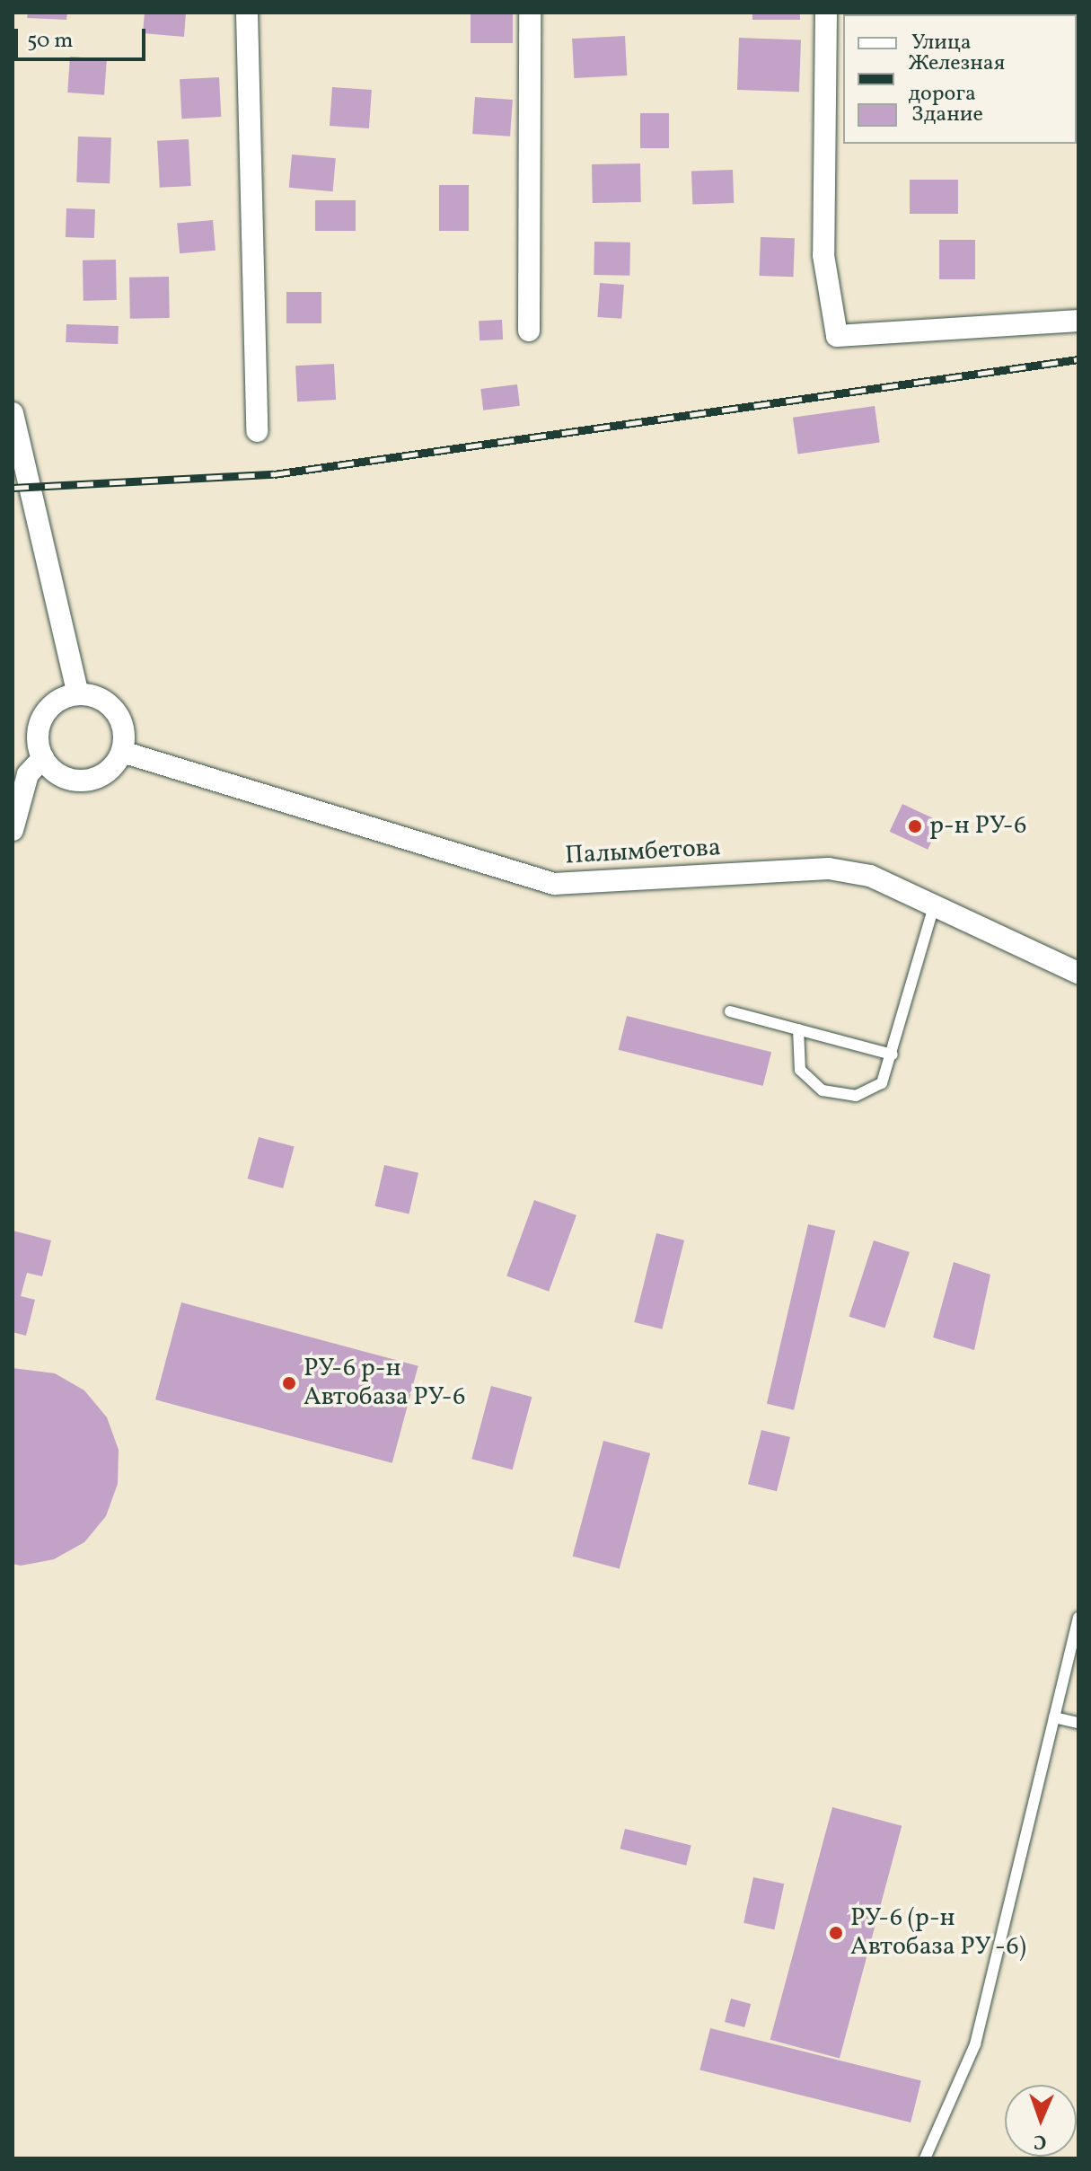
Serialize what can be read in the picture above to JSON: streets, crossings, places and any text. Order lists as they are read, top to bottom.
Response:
{
  "streets": {
    "street": ["Палымбетова"]
  },
  "places": ["р-н РУ-6", "РУ-6 р-н Автобаза РУ-6", "РУ-6 (р-н Автобаза РУ -6)"],
  "legend": ["Улица", "Железная дорога", "Здание"],
  "scale_bar": "50 m",
  "north": "bottom"
}
